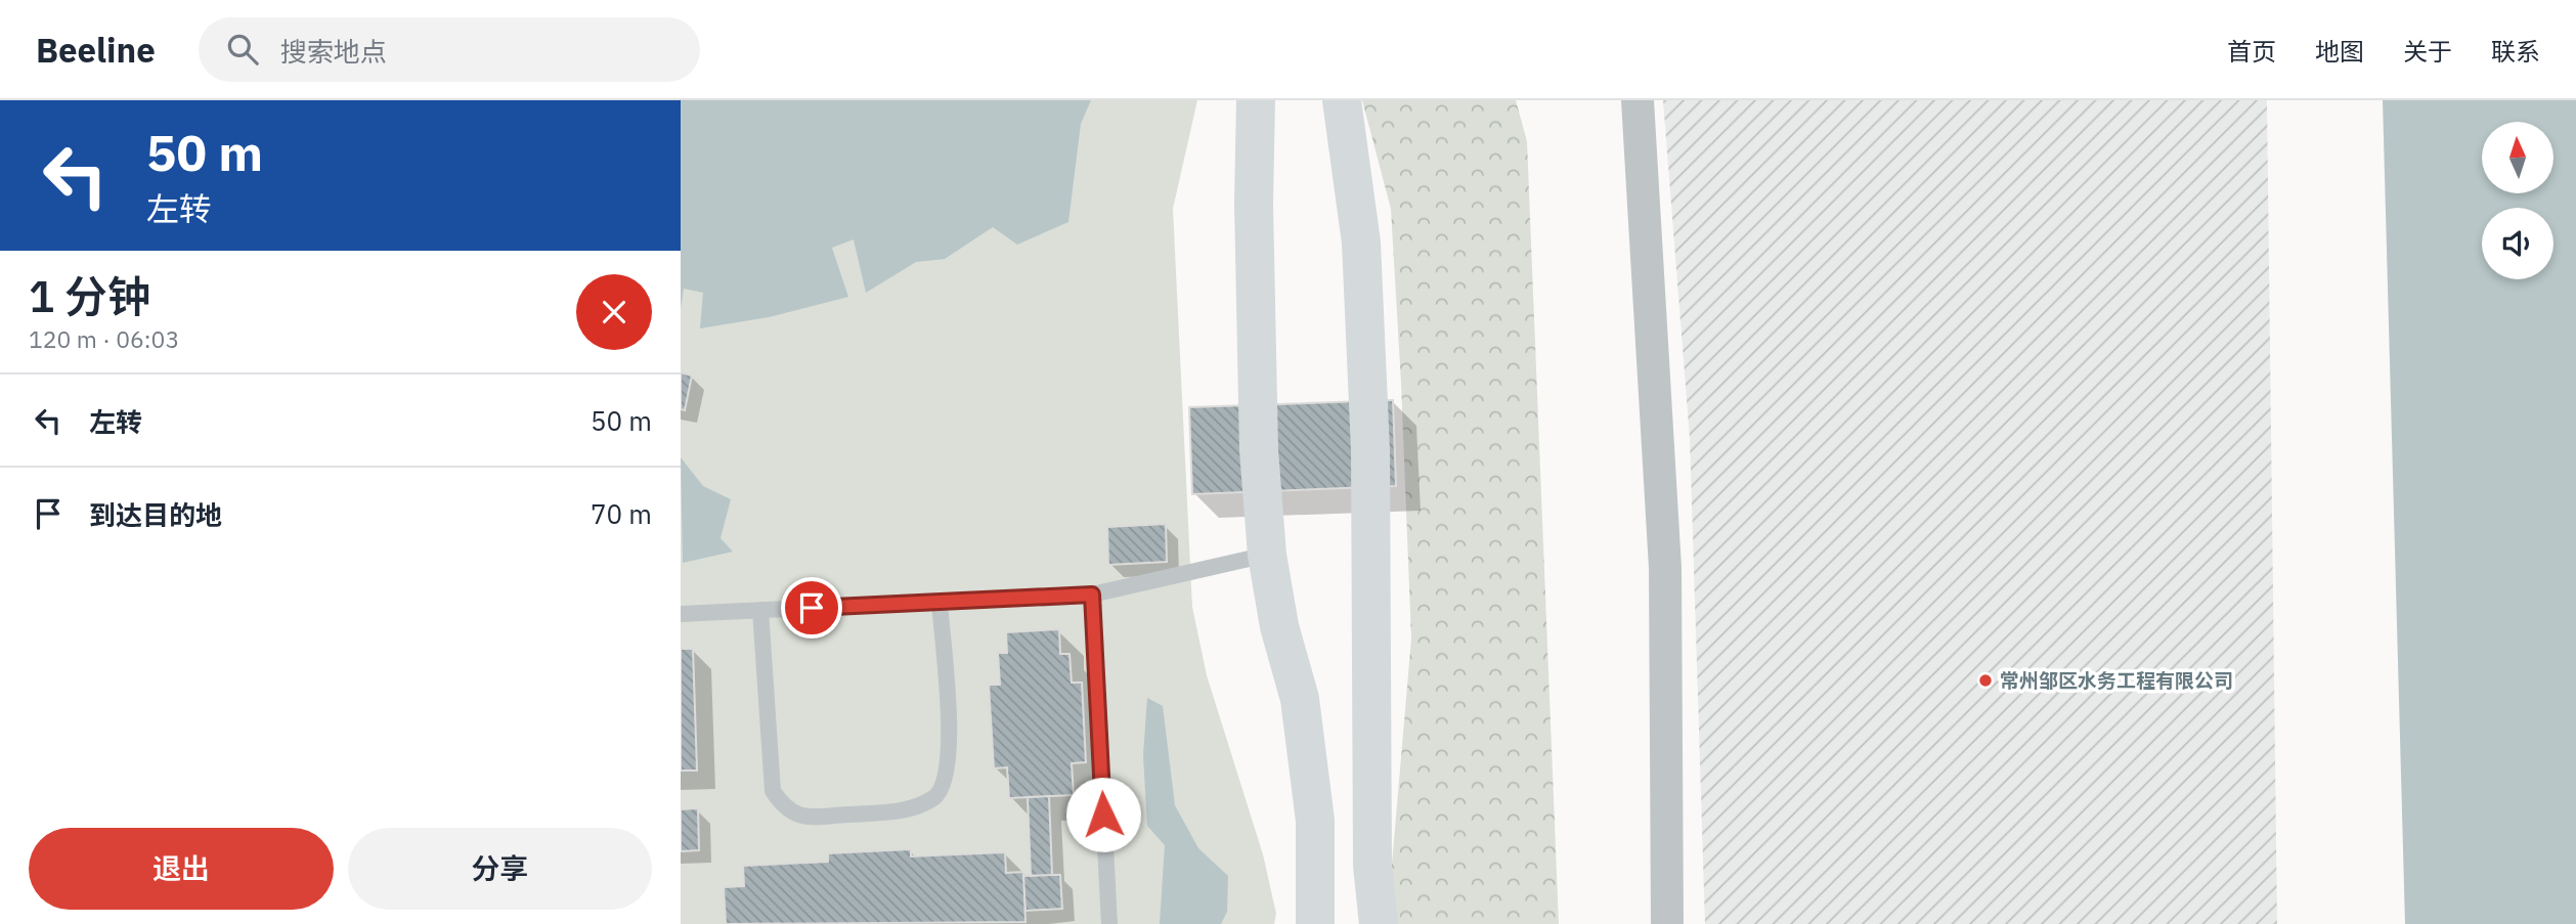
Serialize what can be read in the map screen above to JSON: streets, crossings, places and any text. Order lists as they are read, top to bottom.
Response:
{
  "places": ["常州邹区水务工程有限公司"],
  "north": "top",
  "page": {
    "header": "Beeline",
    "search": "搜索地点",
    "nav": [
      "首页",
      "地图",
      "关于",
      "联系"
    ],
    "turn": ["50 m", "左转"],
    "heading": ["1 分钟", "120 m · 06:03"],
    "list": [
      {
        "name": "左转",
        "value": "50 m"
      },
      {
        "name": "到达目的地",
        "value": "70 m"
      }
    ],
    "buttons": ["退出", "分享"]
  }
}
